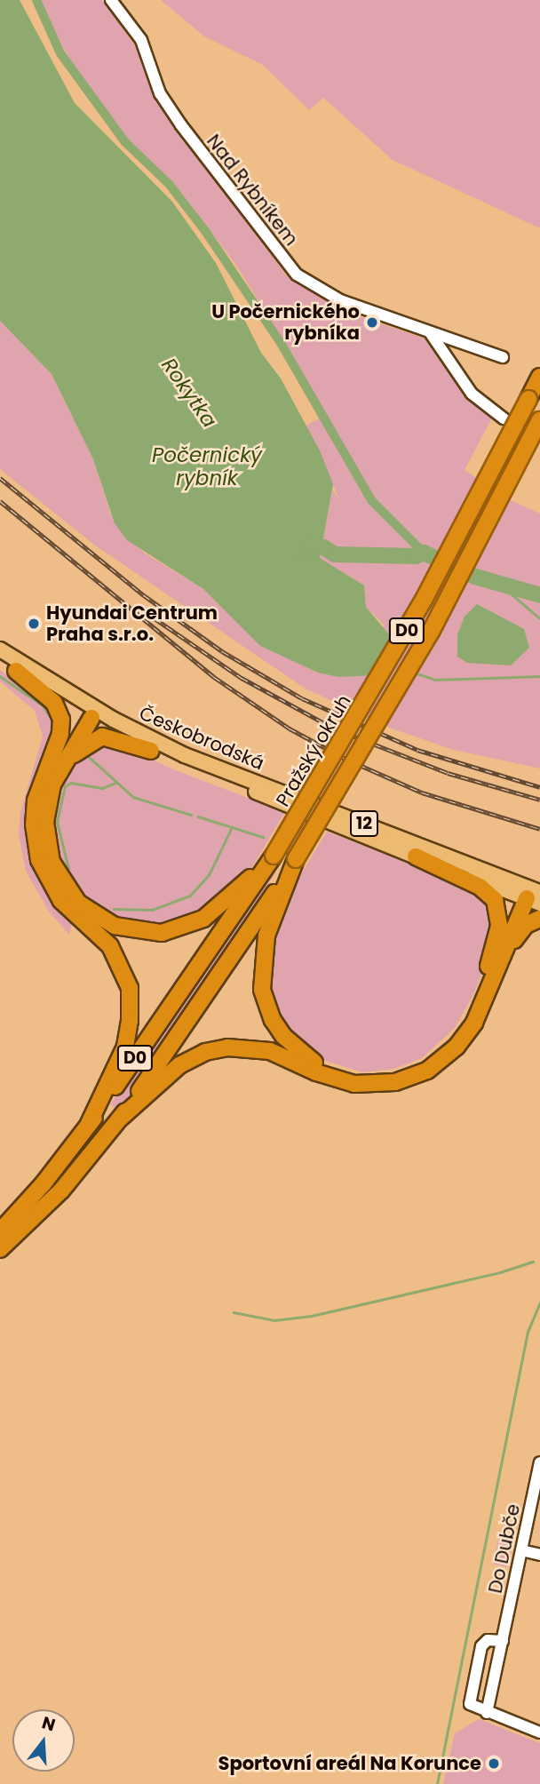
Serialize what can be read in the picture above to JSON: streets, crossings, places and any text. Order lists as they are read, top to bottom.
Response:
{
  "streets": {
    "highway": ["D0", "Pražský okruh"],
    "main road": ["Českobrodská", "12"],
    "street": ["Nad Rybníkem", "Do Dubče"]
  },
  "water": ["Rokytka", "Počernický rybník"],
  "places": ["U Počernického rybníka", "Hyundai Centrum Praha s.r.o.", "Sportovní areál Na Korunce"],
  "north": "top"
}
